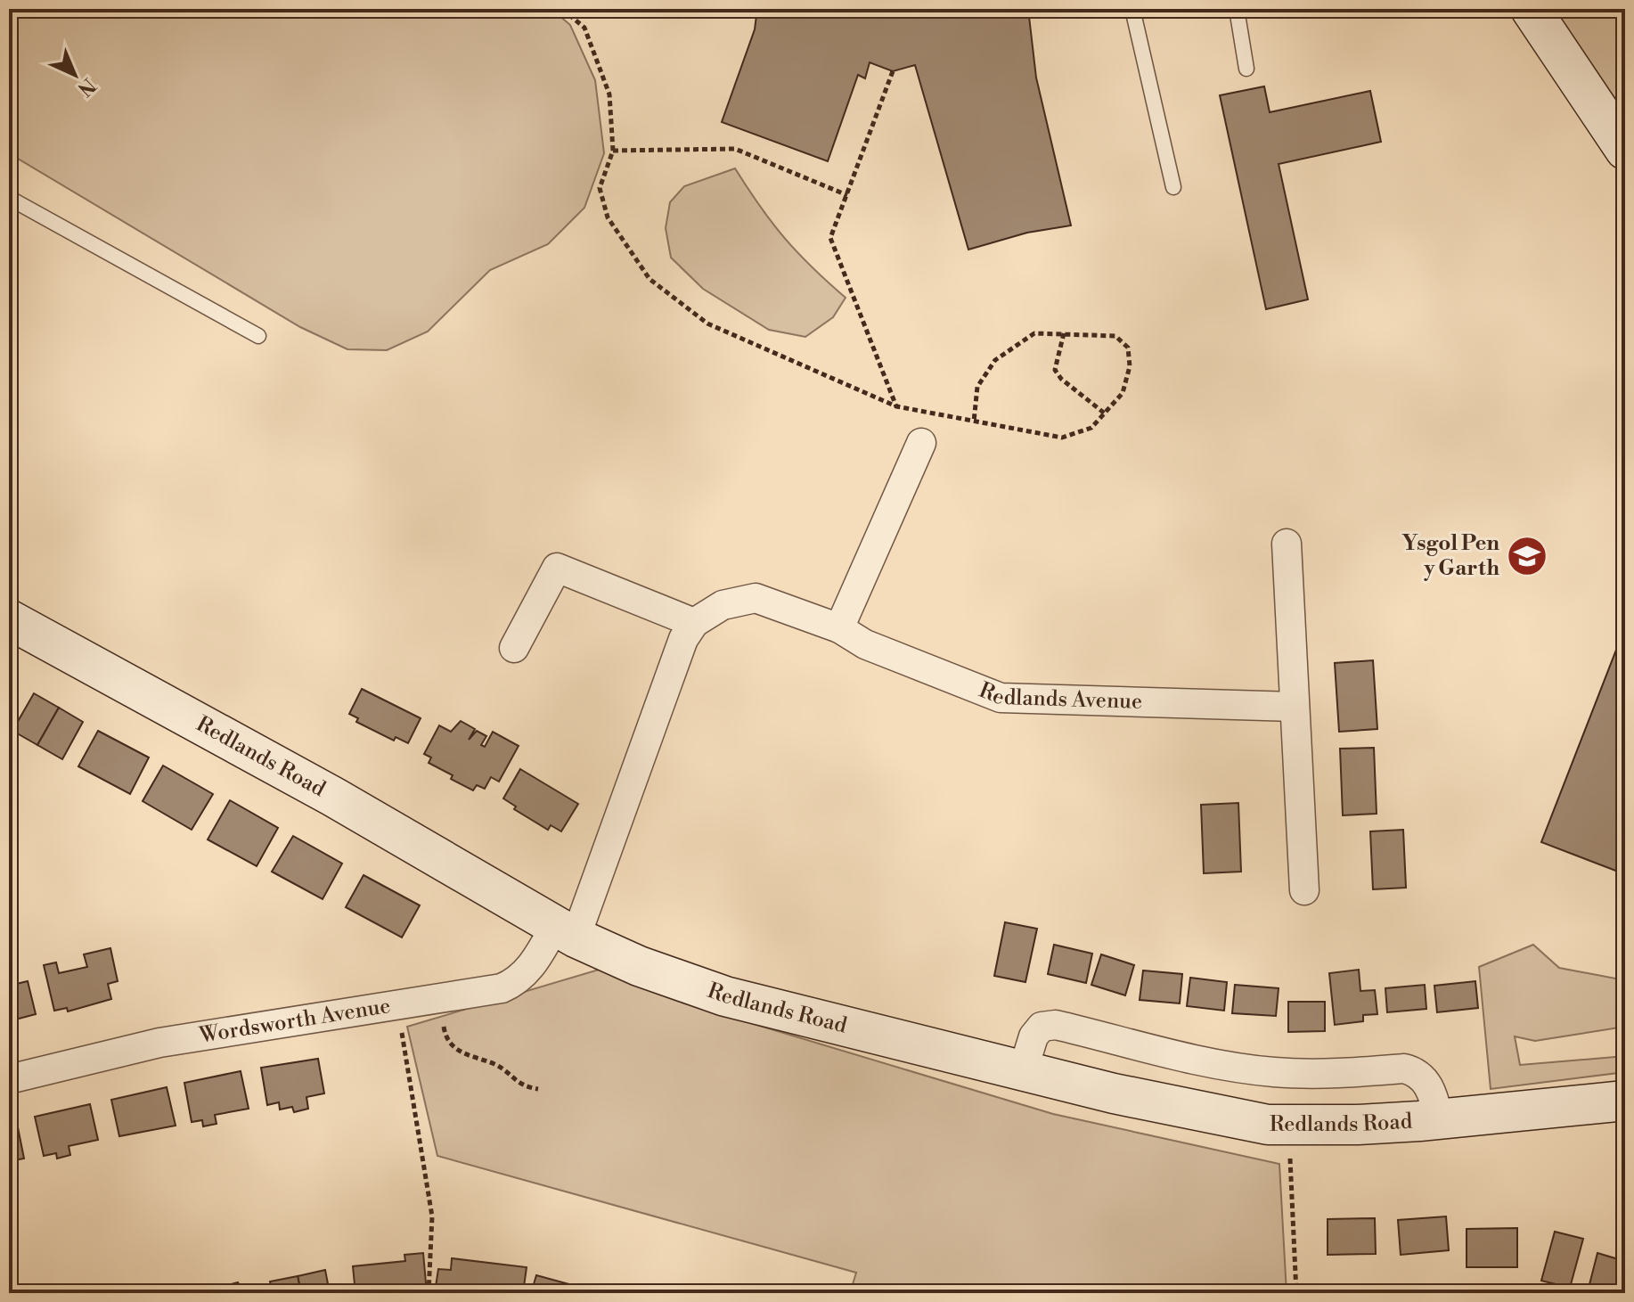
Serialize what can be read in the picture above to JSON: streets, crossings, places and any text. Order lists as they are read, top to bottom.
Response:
{
  "streets": {
    "main road": ["Redlands Road"],
    "street": ["Redlands Avenue", "Wordsworth Avenue"]
  },
  "crossings": [
    ["Redlands Road", "Wordsworth Avenue"]
  ],
  "places": {
    "school or university": ["Ysgol Pen y Garth"]
  },
  "north": "bottom right"
}
